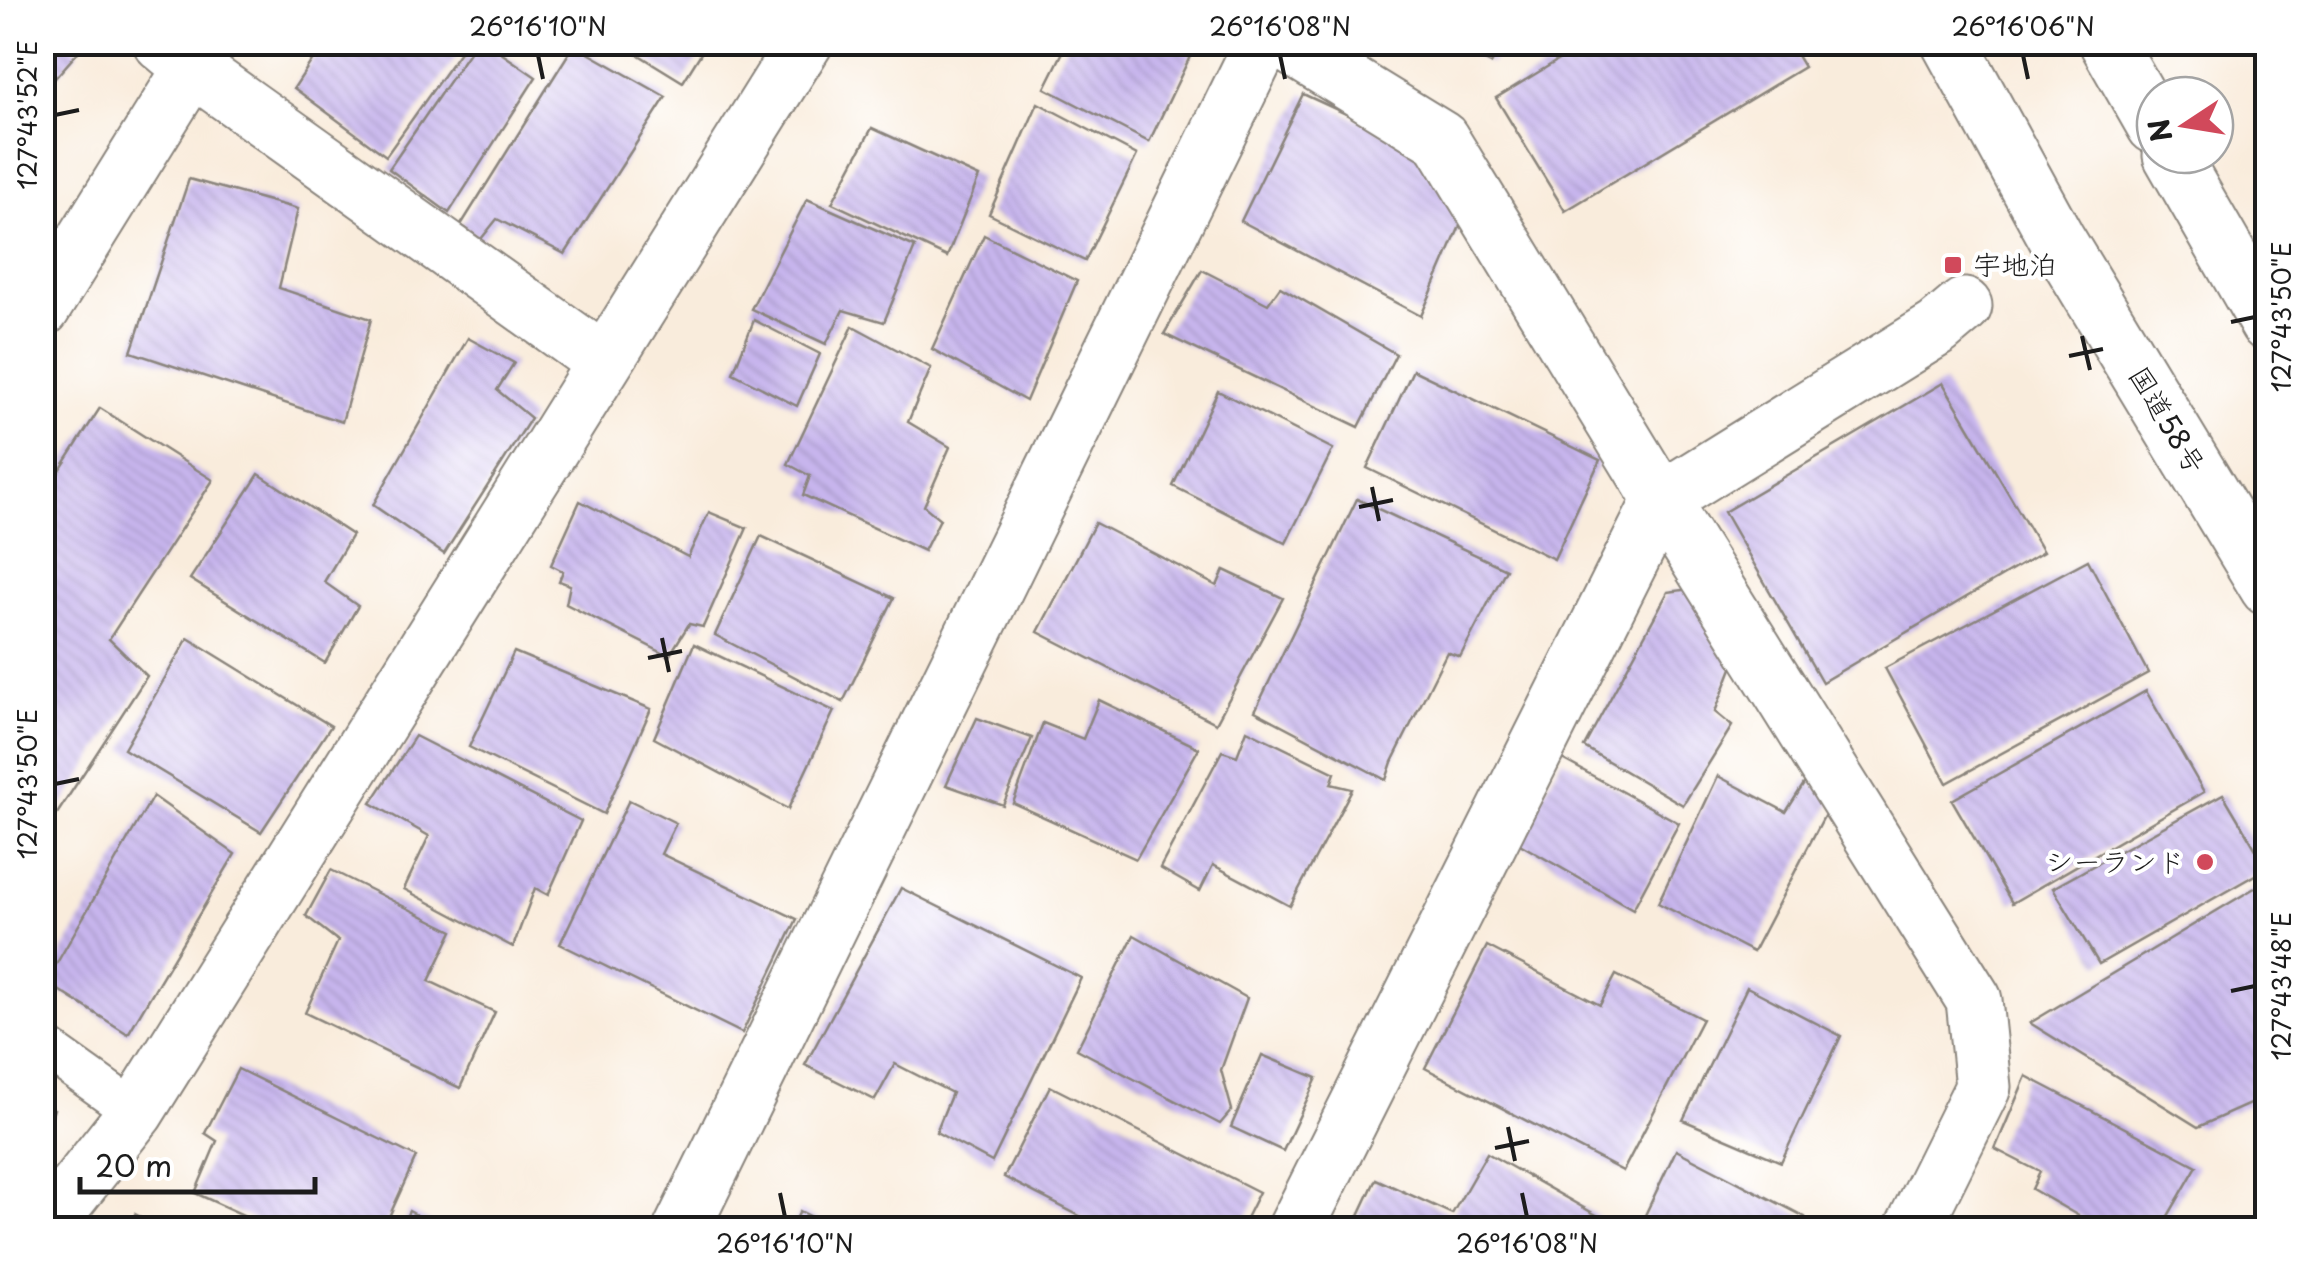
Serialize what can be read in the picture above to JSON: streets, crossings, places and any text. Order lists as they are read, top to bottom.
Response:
{
  "streets": {
    "main road": ["国道58号"]
  },
  "places": {
    "transit": ["宇地泊"],
    "other": ["シーランド"]
  },
  "scale_bar": "20 m",
  "north": "left",
  "coordinates": [
    "26°16'10\"N",
    "26°16'08\"N",
    "26°16'06\"N",
    "127°43'52\"E",
    "127°43'50\"E",
    "127°43'48\"E"
  ]
}
